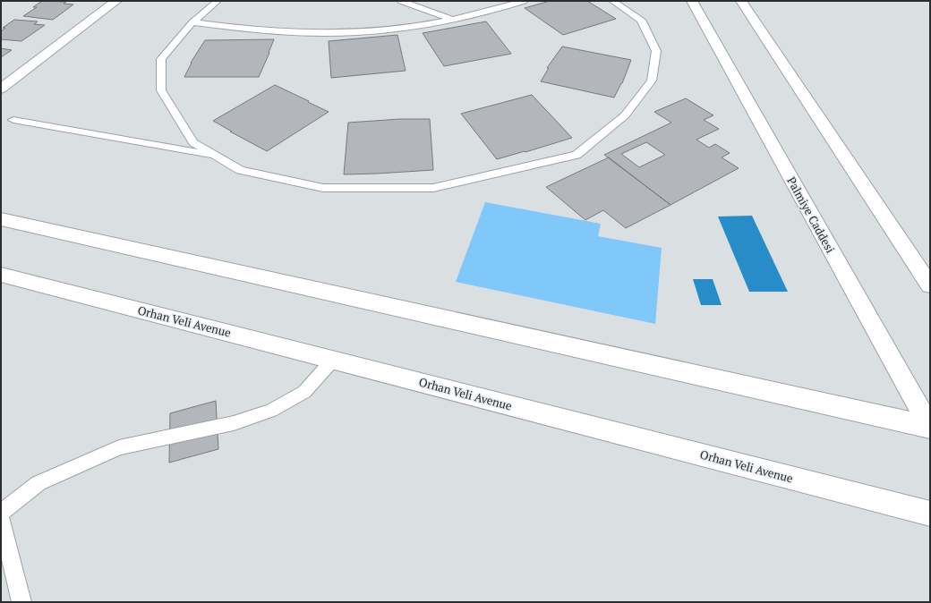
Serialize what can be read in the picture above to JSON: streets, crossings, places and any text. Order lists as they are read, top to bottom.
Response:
{
  "streets": {
    "street": ["Palmiye Caddesi", "Orhan Veli Avenue"]
  }
}
